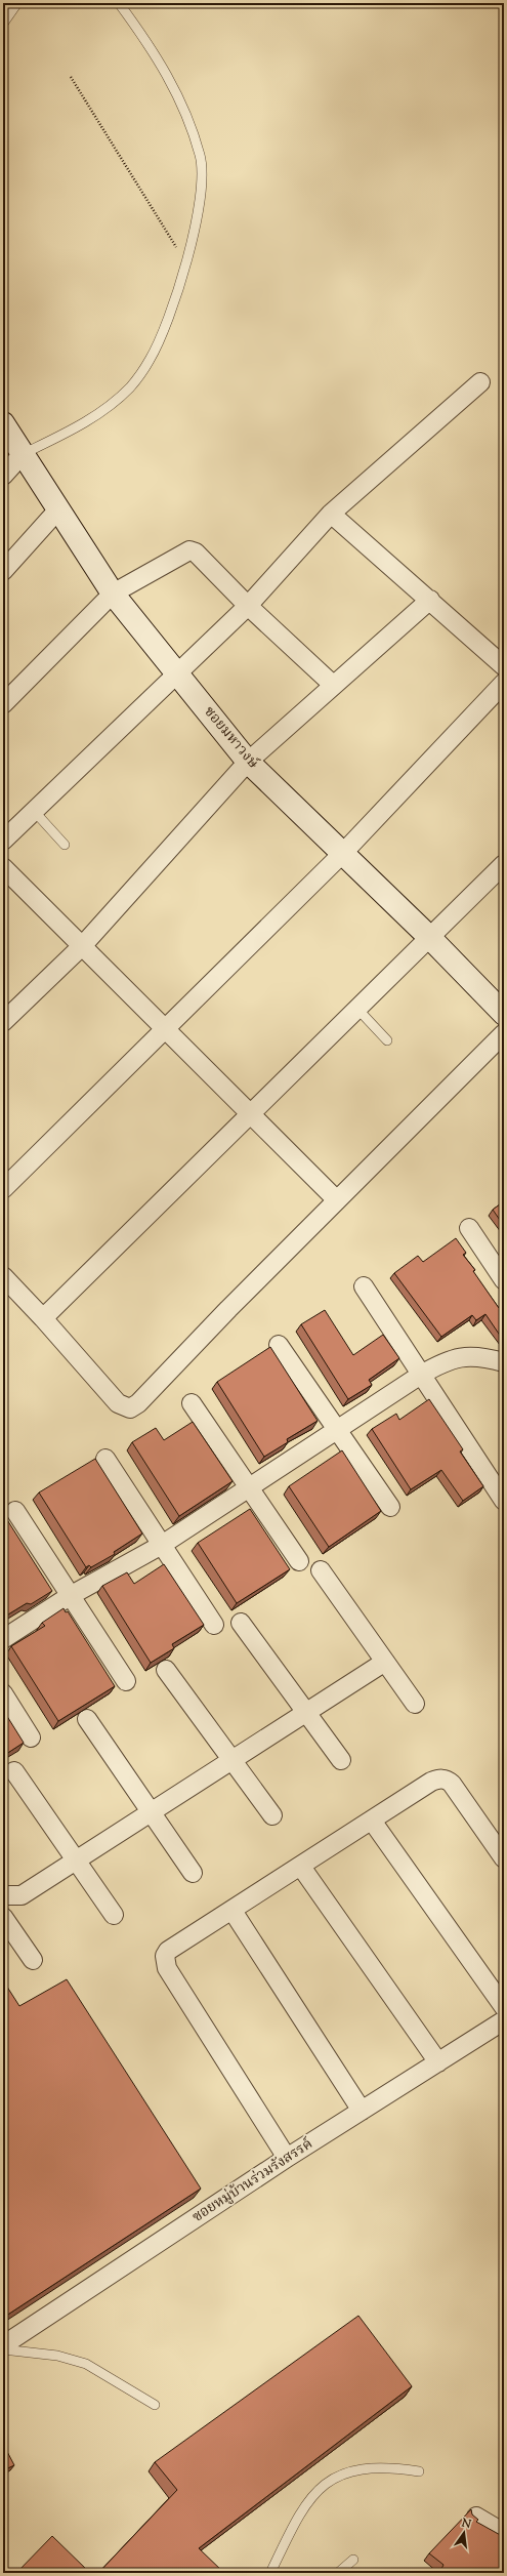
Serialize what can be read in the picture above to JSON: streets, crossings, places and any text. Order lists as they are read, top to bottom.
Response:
{
  "streets": {
    "street": ["ซอยมหาวงษ์", "ซอยหมู่บ้านร่วมรังสรรค์"]
  },
  "north": "top"
}
